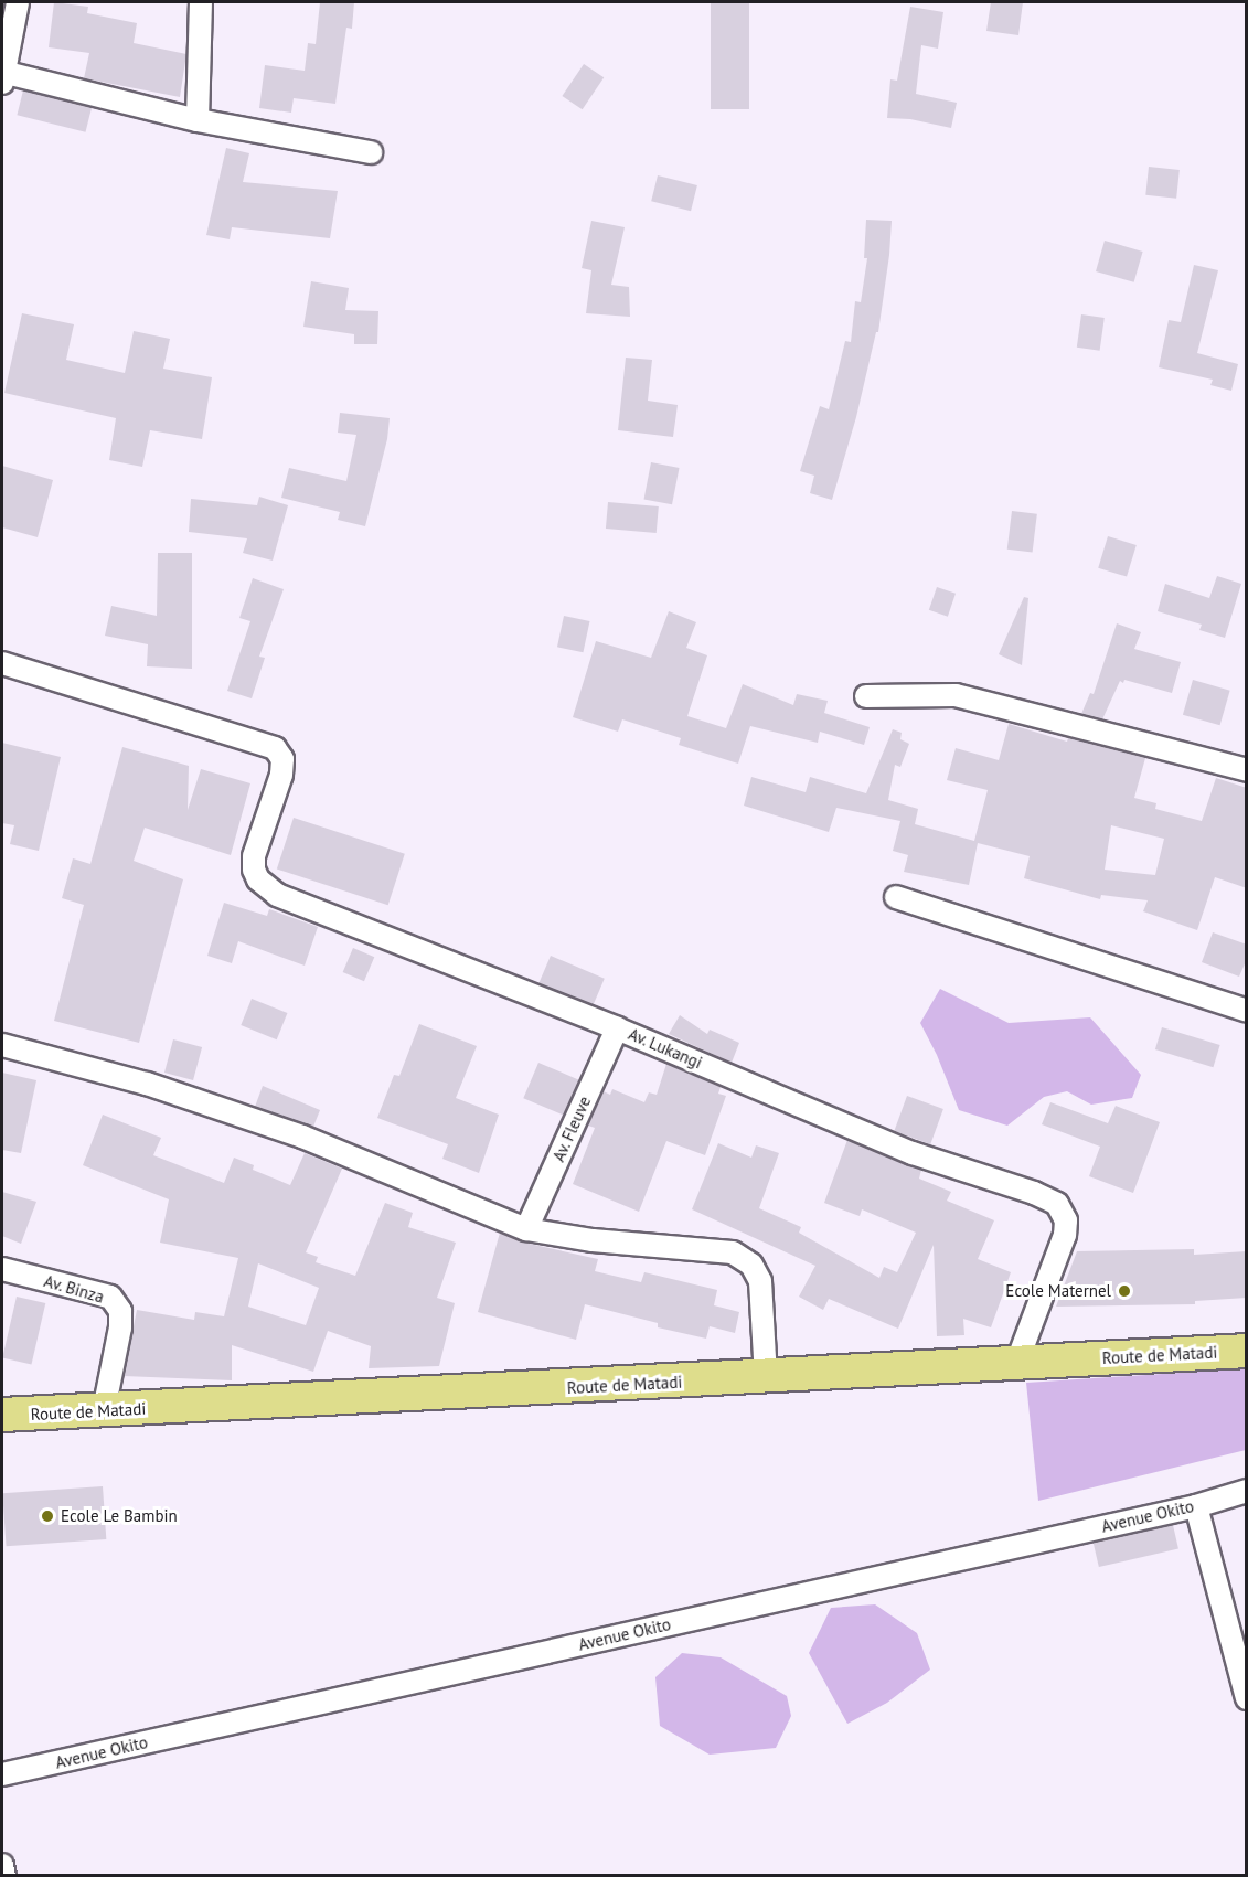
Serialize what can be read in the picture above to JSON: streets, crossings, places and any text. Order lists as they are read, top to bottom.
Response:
{
  "streets": {
    "main road": ["Route de Matadi"],
    "street": [
      "Av. Lukangi",
      "Av. Fleuve",
      "Av. Binza",
      "Avenue Okito"
    ]
  },
  "crossings": [
    ["Av. Lukangi", "Av. Fleuve"],
    ["Av. Lukangi", "Route de Matadi"],
    ["Av. Binza", "Route de Matadi"]
  ],
  "places": ["Ecole Maternel", "Ecole Le Bambin"]
}
